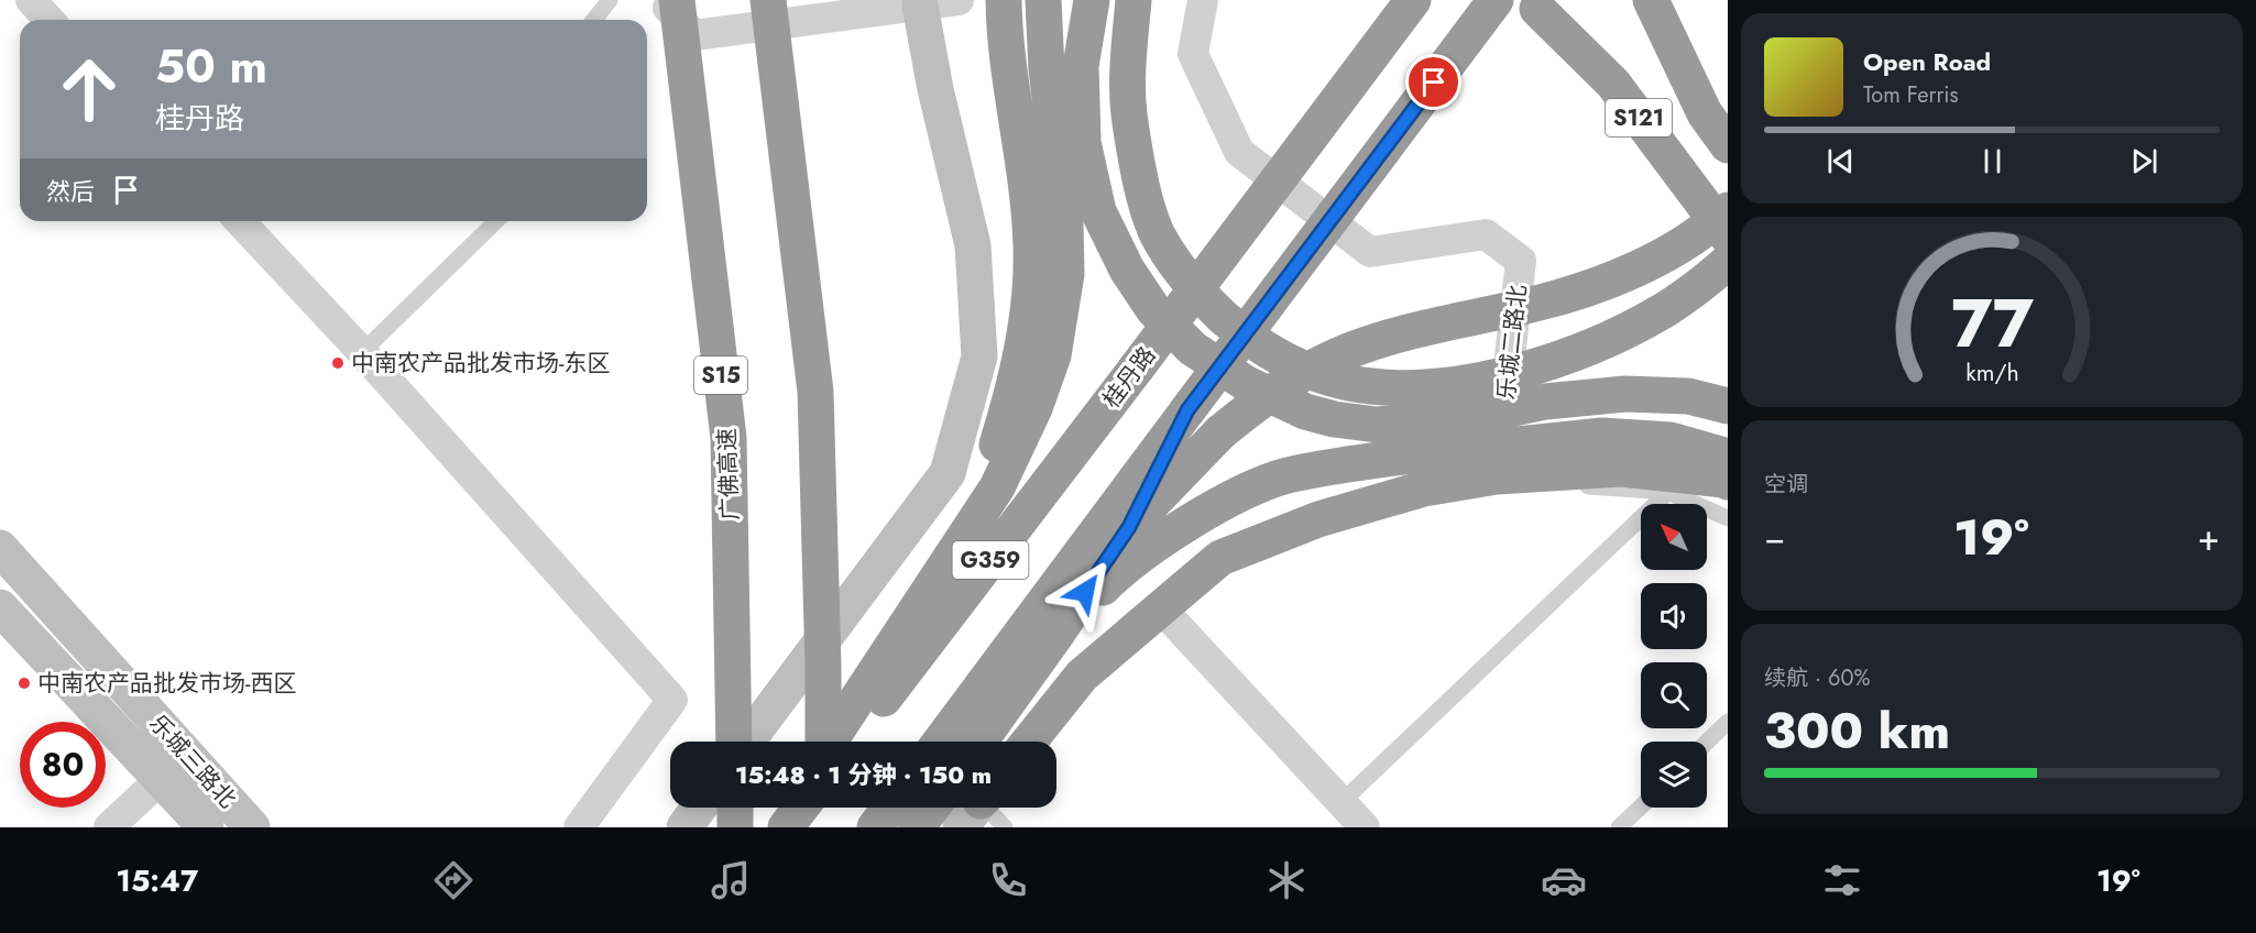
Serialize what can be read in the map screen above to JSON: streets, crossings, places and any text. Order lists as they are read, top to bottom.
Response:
{
  "streets": {
    "highway": [
      "S121",
      "S15",
      "桂丹路",
      "广佛高速",
      "G359"
    ],
    "street": ["乐城二路北", "乐城三路北"]
  },
  "places": ["中南农产品批发市场-东区", "中南农产品批发市场-西区"],
  "north": "top left",
  "page": {
    "turn": ["50 m", "桂丹路"],
    "song": ["Open Road", "Tom Ferris"],
    "then": "然后",
    "tile": [
      "空调",
      ["续航 · 60%", "300 km"]
    ],
    "heat": ["−", "19°", "+"],
    "limit": "80",
    "trip": "15:48 · 1 分钟 · 150 m",
    "tabs": ["15:47", "19°"],
    "gauge": ["77", "km/h"]
  }
}
